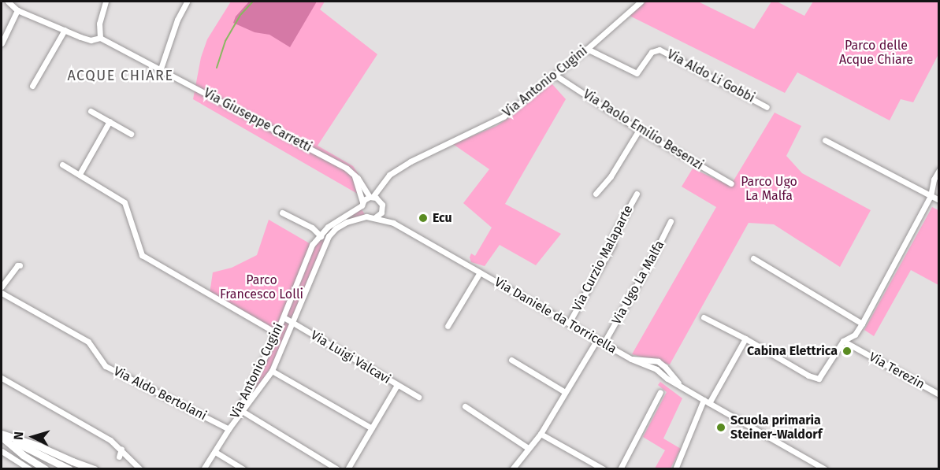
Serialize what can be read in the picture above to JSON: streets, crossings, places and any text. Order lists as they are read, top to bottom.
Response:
{
  "streets": {
    "street": [
      "Via Aldo Li Gobbi",
      "Via Antonio Cugini",
      "Via Giuseppe Carretti",
      "Via Paolo Emilio Besenzi",
      "Via Curzio Malaparte",
      "Via Ugo La Malfa",
      "Via Daniele da Torricella",
      "Via Luigi Valcavi",
      "Via Terezin",
      "Via Aldo Bertolani"
    ]
  },
  "crossings": [
    ["Via Aldo Li Gobbi", "Via Antonio Cugini"],
    ["Via Antonio Cugini", "Via Giuseppe Carretti"],
    ["Via Antonio Cugini", "Via Paolo Emilio Besenzi"],
    ["Via Antonio Cugini", "Via Daniele da Torricella"],
    ["Via Antonio Cugini", "Via Luigi Valcavi"],
    ["Via Antonio Cugini", "Via Aldo Bertolani"],
    ["Via Giuseppe Carretti", "Via Daniele da Torricella"],
    ["Via Curzio Malaparte", "Via Daniele da Torricella"],
    ["Via Ugo La Malfa", "Via Daniele da Torricella"]
  ],
  "districts": ["ACQUE CHIARE"],
  "parks": ["Parco delle Acque Chiare", "Parco Ugo La Malfa", "Parco Francesco Lolli"],
  "places": ["Ecu", "Cabina Elettrica", "Scuola primaria Steiner-Waldorf"],
  "north": "left"
}
